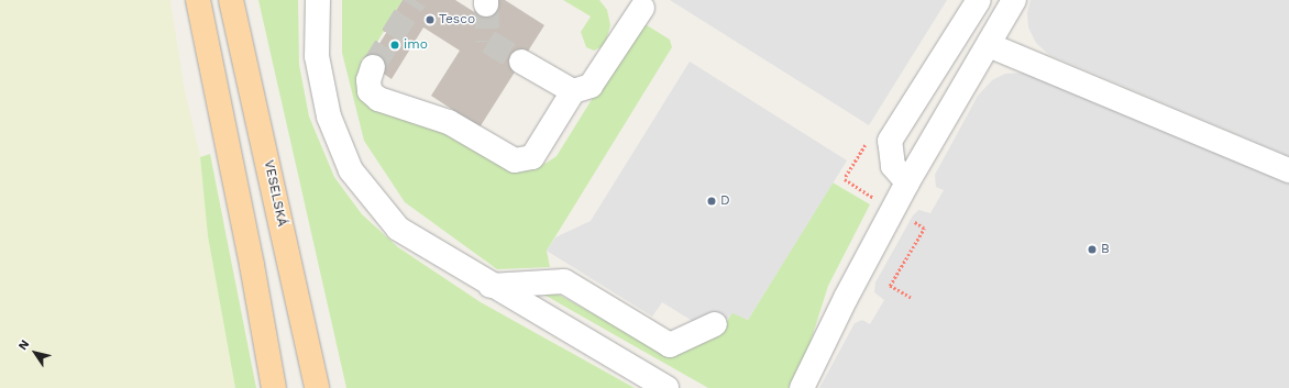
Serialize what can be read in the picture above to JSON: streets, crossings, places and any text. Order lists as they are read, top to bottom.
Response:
{
  "streets": {
    "main road": ["VESELSKÁ"]
  },
  "places": [
    "Tesco",
    "imo",
    "D",
    "B"
  ],
  "north": "top left"
}
